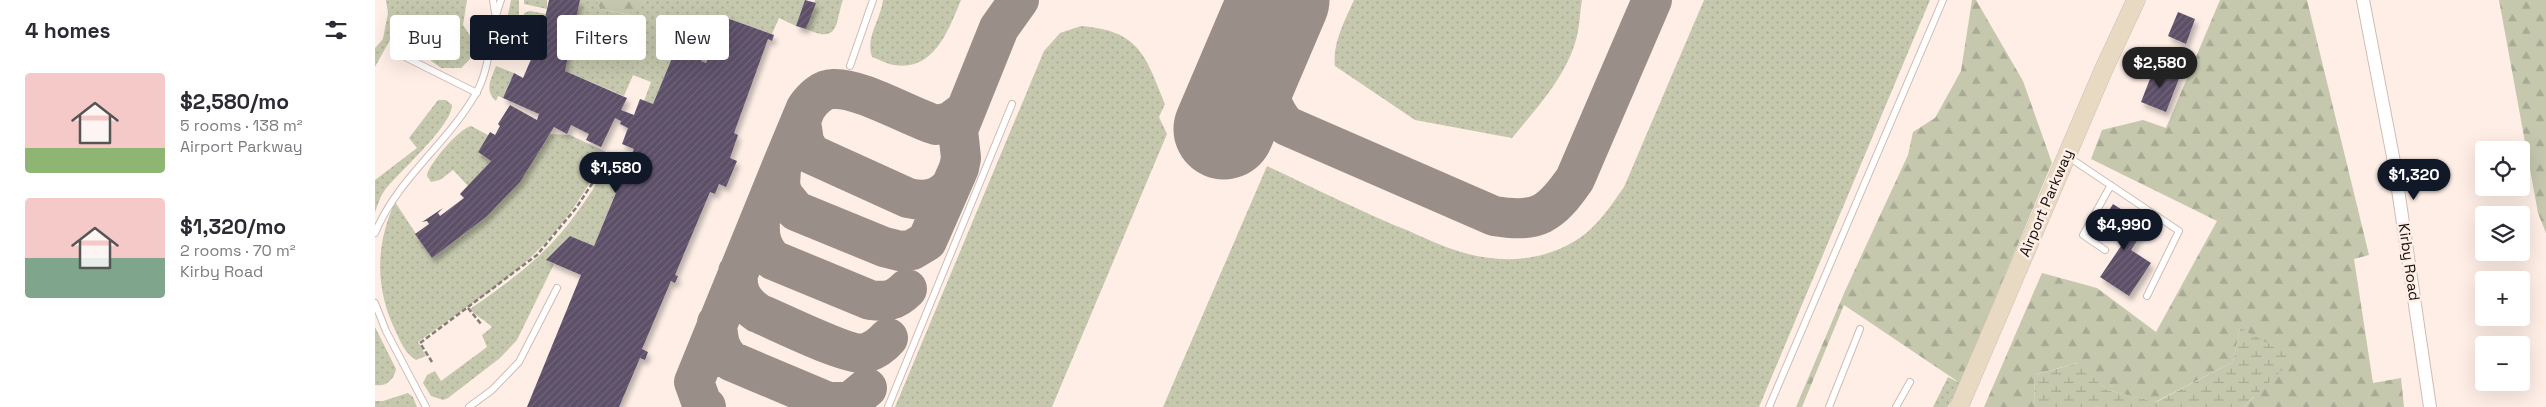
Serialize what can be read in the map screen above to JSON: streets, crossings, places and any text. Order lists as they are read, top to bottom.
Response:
{
  "streets": {
    "main road": ["Airport Parkway"],
    "street": ["Kirby Road"]
  },
  "page": {
    "heading": "4 homes",
    "chip": [
      "Buy",
      "Rent",
      "Filters",
      "New"
    ],
    "price": [
      "$2,580",
      "$1,580",
      "$1,320",
      "$4,990"
    ],
    "list": [
      {
        "name": "$2,580/mo",
        "note": "5 rooms · 138 m² · Airport Parkway"
      },
      {
        "name": "$1,320/mo",
        "note": "2 rooms · 70 m² · Kirby Road"
      }
    ],
    "map_buttons": ["+", "−"]
  }
}
